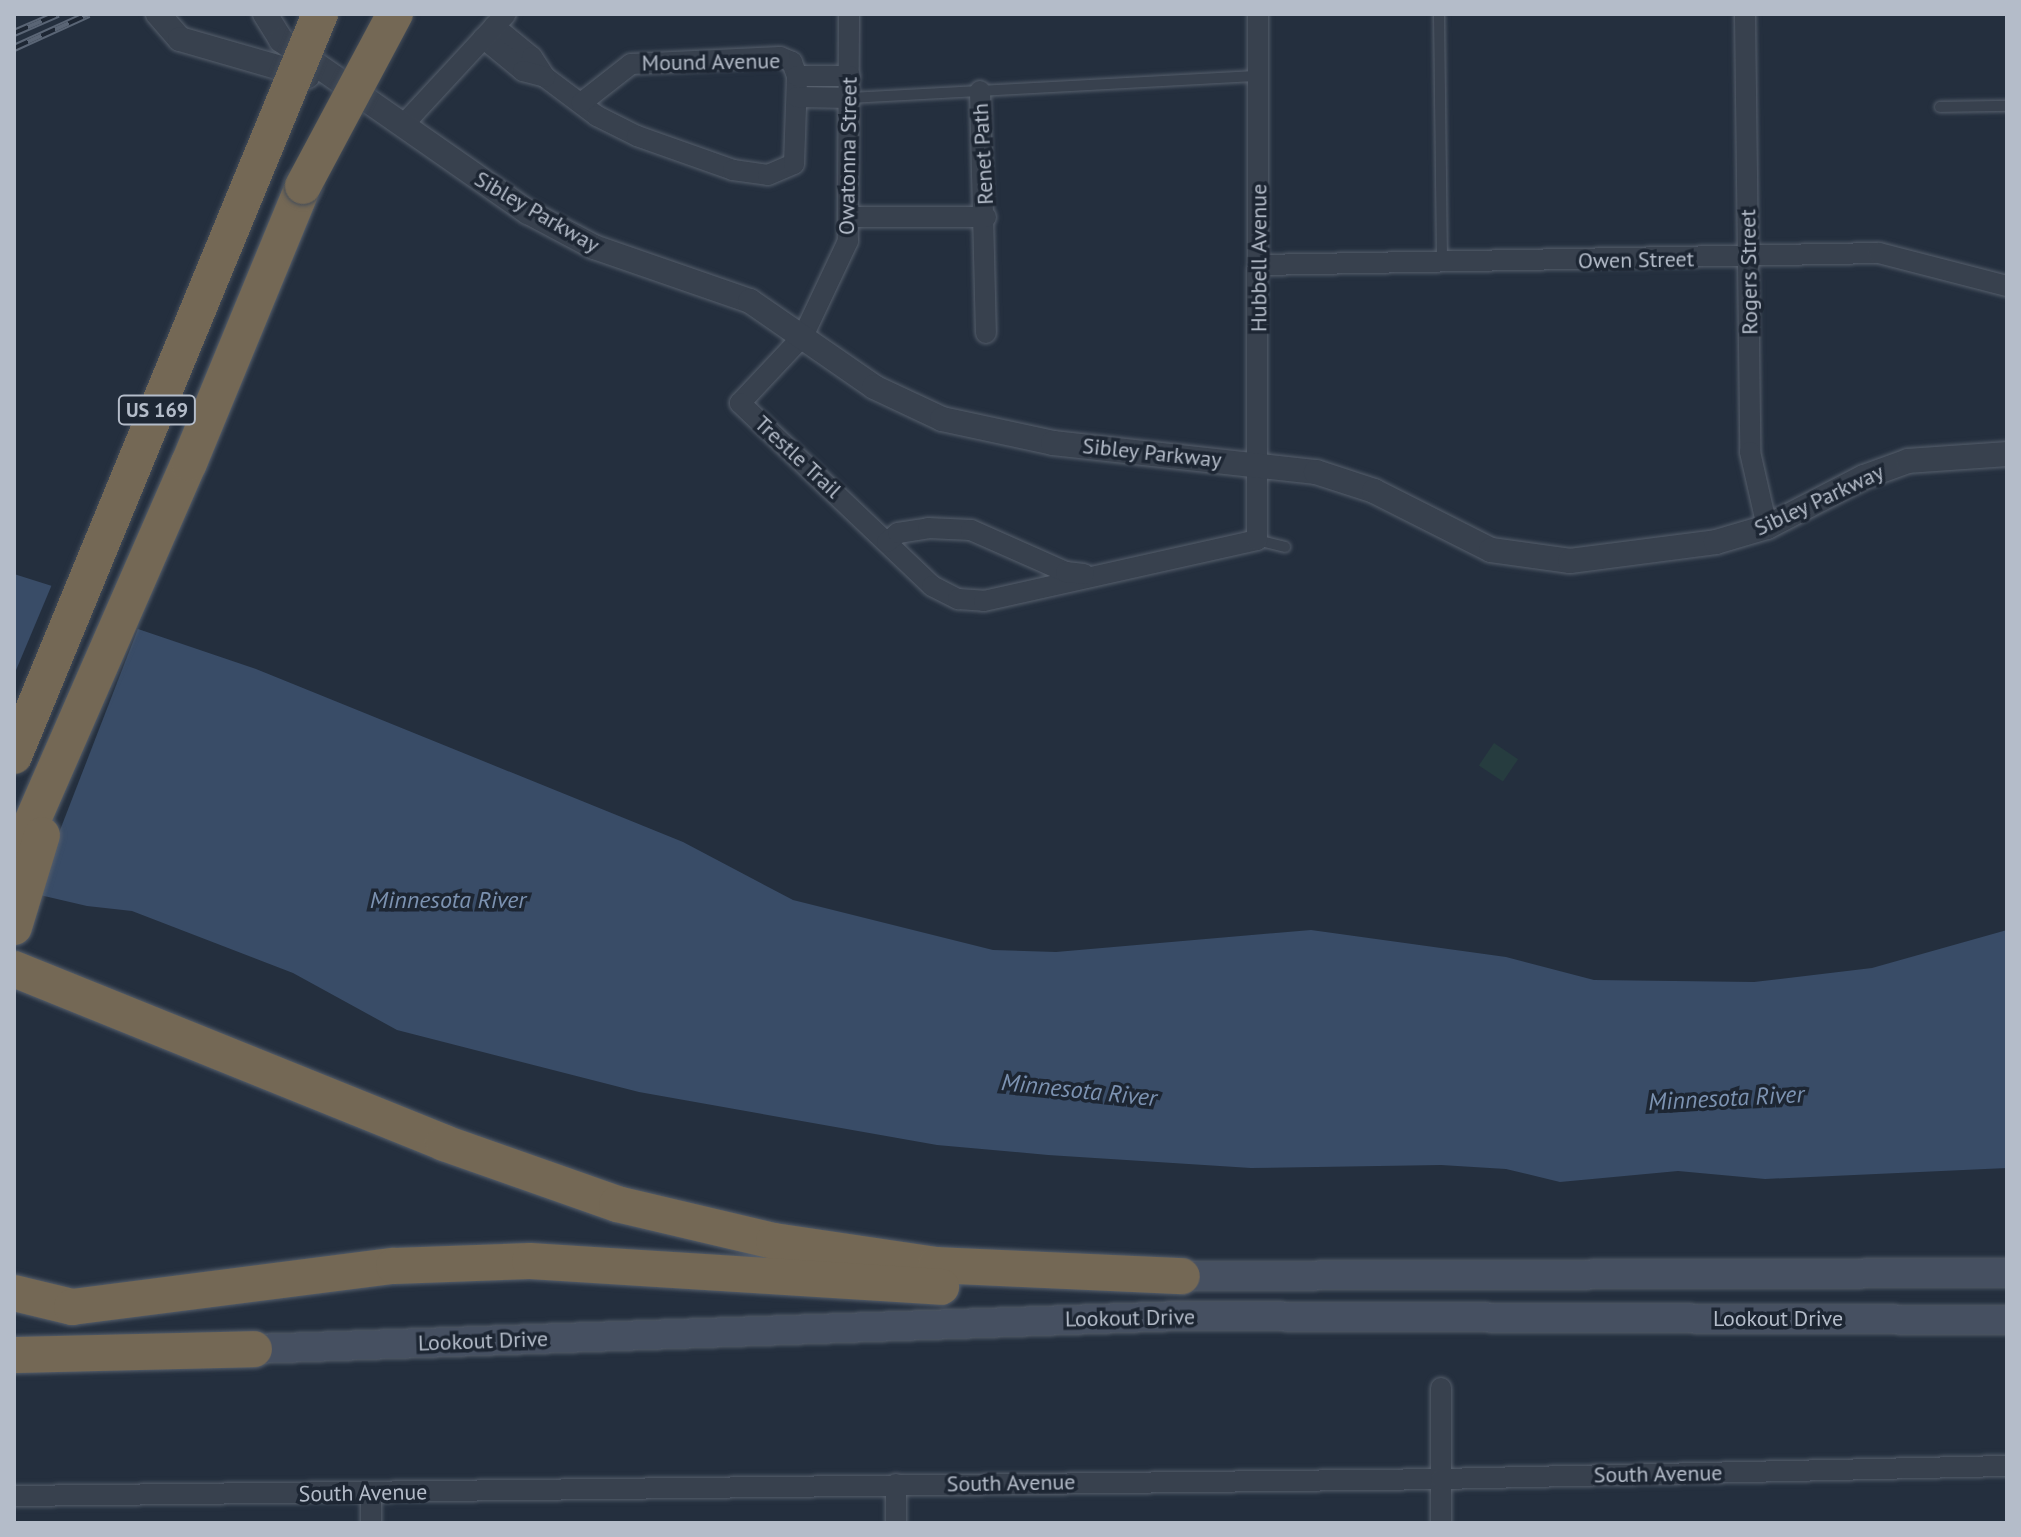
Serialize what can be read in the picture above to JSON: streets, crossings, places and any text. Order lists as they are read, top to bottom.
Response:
{
  "streets": {
    "highway": ["US 169"],
    "main road": ["Lookout Drive"],
    "street": [
      "Mound Avenue",
      "Renet Path",
      "Owatonna Street",
      "Sibley Parkway",
      "Hubbell Avenue",
      "Owen Street",
      "Rogers Street",
      "Trestle Trail",
      "South Avenue"
    ]
  },
  "crossings": [
    ["Mound Avenue", "Owatonna Street"],
    ["Mound Avenue", "Sibley Parkway"],
    ["Renet Path", "Owatonna Street"],
    ["Owatonna Street", "Sibley Parkway"],
    ["Owatonna Street", "Trestle Trail"],
    ["Sibley Parkway", "Hubbell Avenue"],
    ["Sibley Parkway", "Rogers Street"],
    ["Sibley Parkway", "Trestle Trail"],
    ["Hubbell Avenue", "Owen Street"],
    ["Hubbell Avenue", "Trestle Trail"],
    ["Owen Street", "Rogers Street"]
  ],
  "water": ["Minnesota River"]
}
